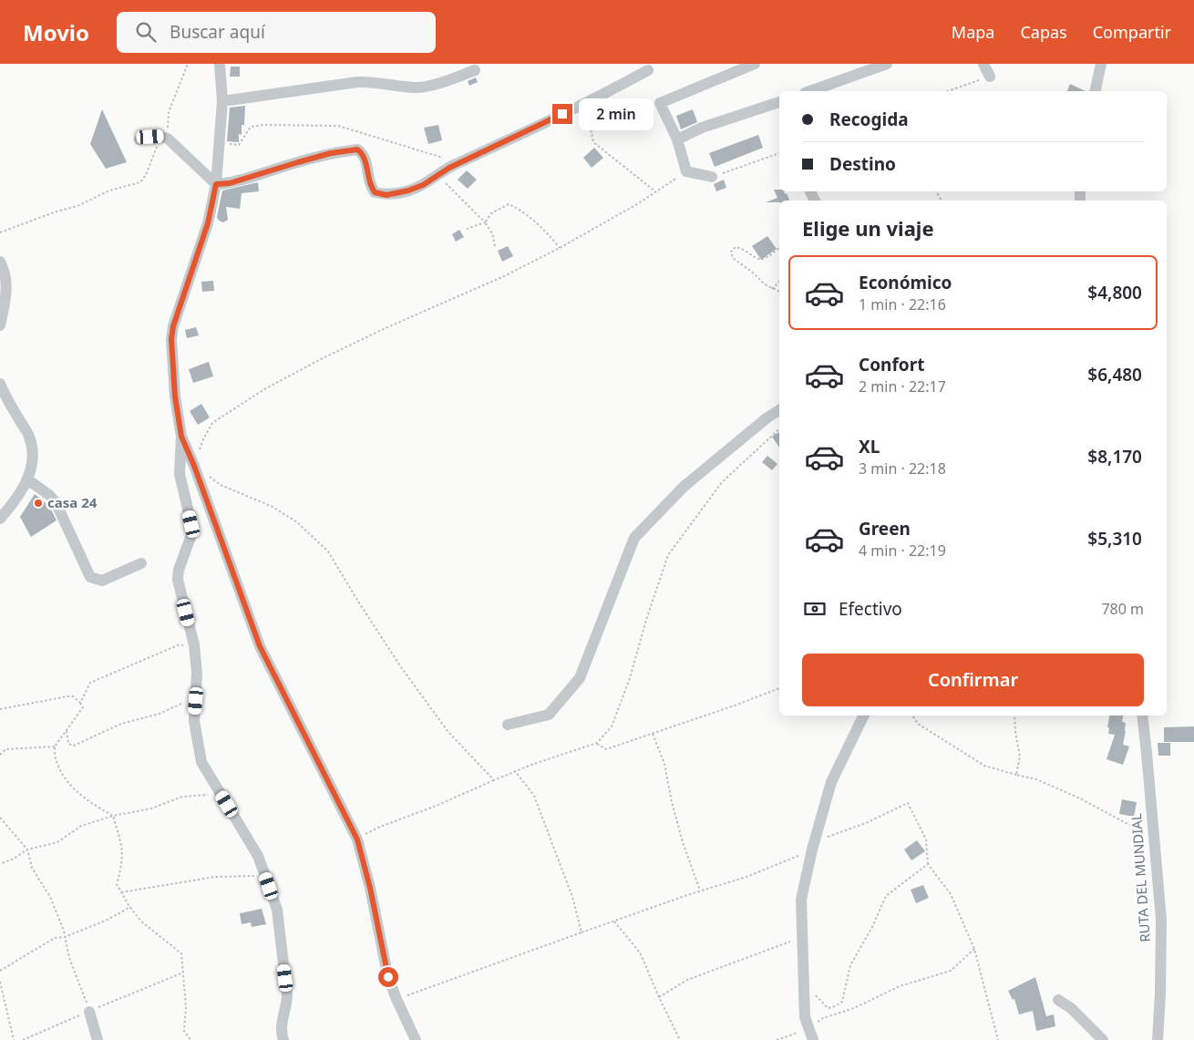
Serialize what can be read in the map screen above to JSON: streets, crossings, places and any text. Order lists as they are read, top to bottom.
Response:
{
  "streets": {
    "street": ["RUTA DEL MUNDIAL"]
  },
  "places": ["casa 24"],
  "page": {
    "header": "Movio",
    "search": "Buscar aquí",
    "nav": ["Mapa", "Capas", "Compartir"],
    "banner": ["Recogida", "Destino"],
    "bubble": "2 min",
    "heading": "Elige un viaje",
    "list": [
      {
        "name": "Económico",
        "note": "1 min · 22:16",
        "value": "$4,800"
      },
      {
        "name": "Confort",
        "note": "2 min · 22:17",
        "value": "$6,480"
      },
      {
        "name": "XL",
        "note": "3 min · 22:18",
        "value": "$8,170"
      },
      {
        "name": "Green",
        "note": "4 min · 22:19",
        "value": "$5,310"
      }
    ],
    "pay": ["Efectivo", "780 m"],
    "buttons": "Confirmar"
  }
}
